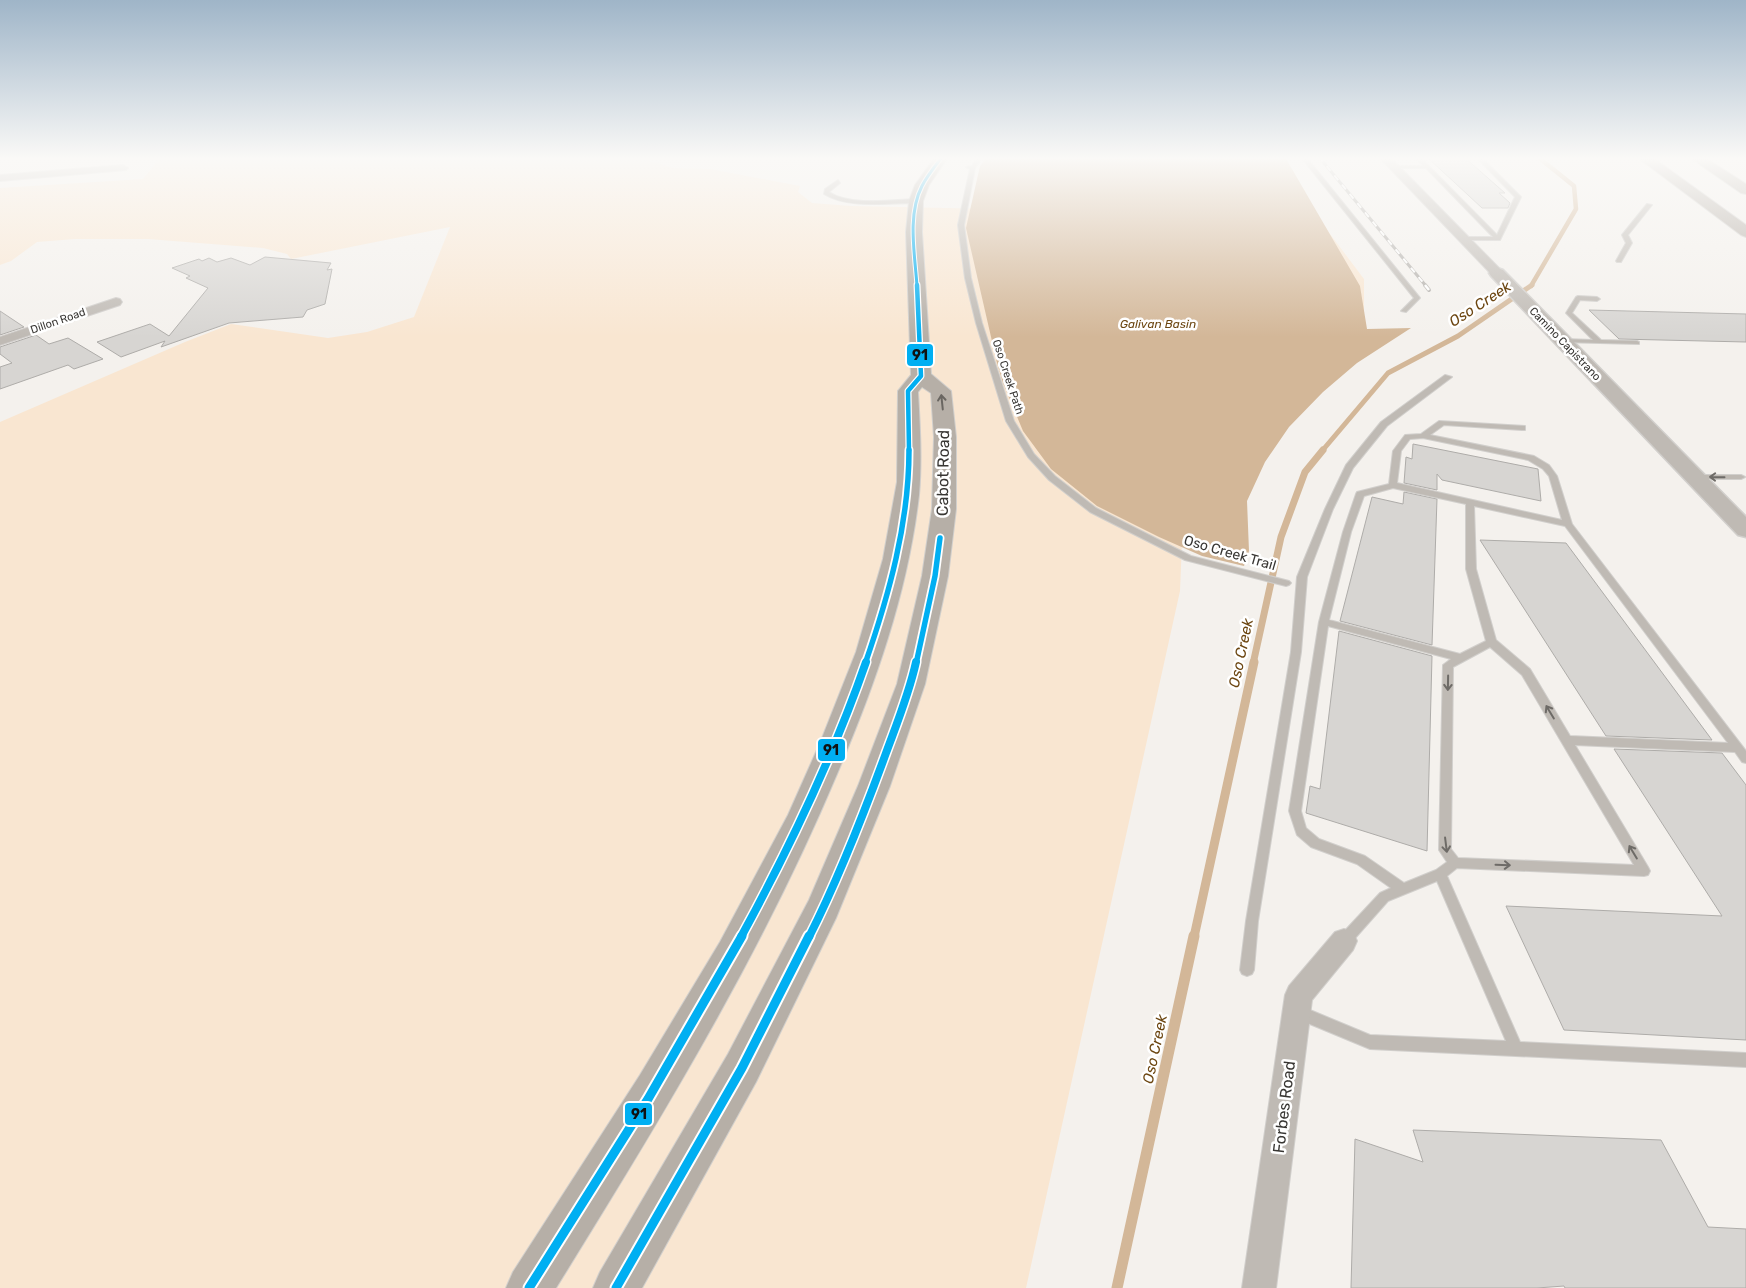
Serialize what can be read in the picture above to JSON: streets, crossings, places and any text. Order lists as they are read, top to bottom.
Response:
{
  "streets": {
    "main road": ["Cabot Road"],
    "street": ["Dillon Road", "Camino Capistrano", "Forbes Road"],
    "lane": ["Oso Creek Path", "Oso Creek Trail"]
  },
  "crossings": [
    ["Oso Creek Path", "Oso Creek Trail"]
  ],
  "water": ["Oso Creek", "Galivan Basin"],
  "lines": ["transit line 91"]
}
